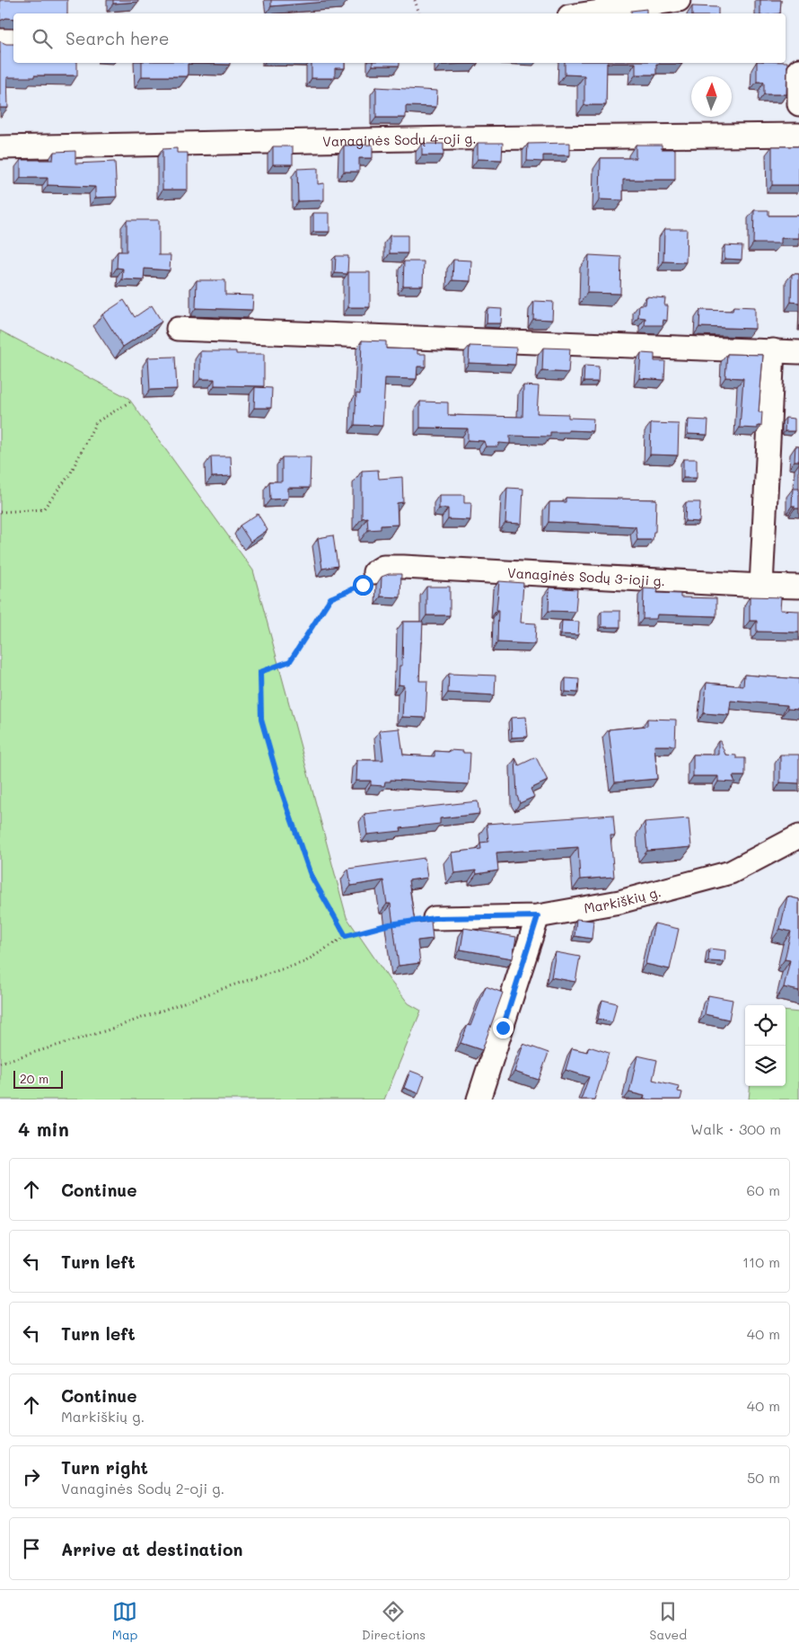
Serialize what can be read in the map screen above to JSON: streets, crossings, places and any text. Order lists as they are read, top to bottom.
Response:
{
  "streets": {
    "street": ["Vanaginės Sodų 4-oji g.", "Vanaginės Sodų 3-ioji g.", "Markiškių g."]
  },
  "scale_bar": "20 m",
  "north": "top",
  "page": {
    "search": "Search here",
    "scale": "20 m",
    "heading": ["4 min", "Walk · 300 m"],
    "list": [
      ["Continue", "60 m"],
      ["Turn left", "110 m"],
      ["Turn left", "40 m"],
      ["Continue", "Markiškių g.", "40 m"],
      ["Turn right", "Vanaginės Sodų 2-oji g.", "50 m"],
      "Arrive at destination"
    ],
    "nav": ["Map", "Directions", "Saved"]
  }
}
